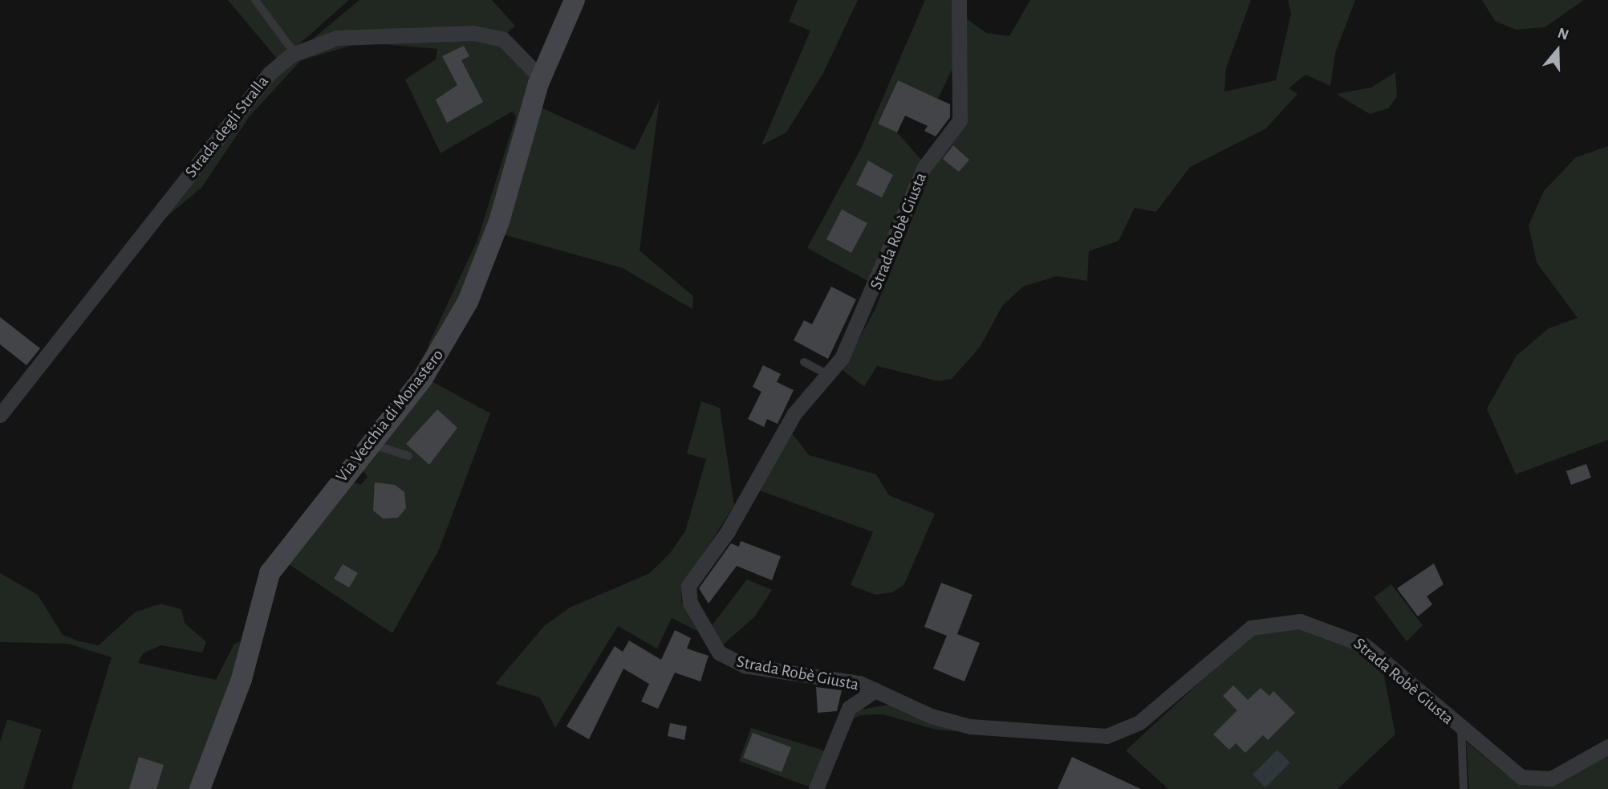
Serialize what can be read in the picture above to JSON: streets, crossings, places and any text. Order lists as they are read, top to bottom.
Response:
{
  "streets": {
    "street": ["Strada degli Stralla", "Strada Robè Giusta", "Via Vecchia di Monastero"]
  },
  "crossings": [
    ["Strada degli Stralla", "Via Vecchia di Monastero"]
  ],
  "north": "top"
}
